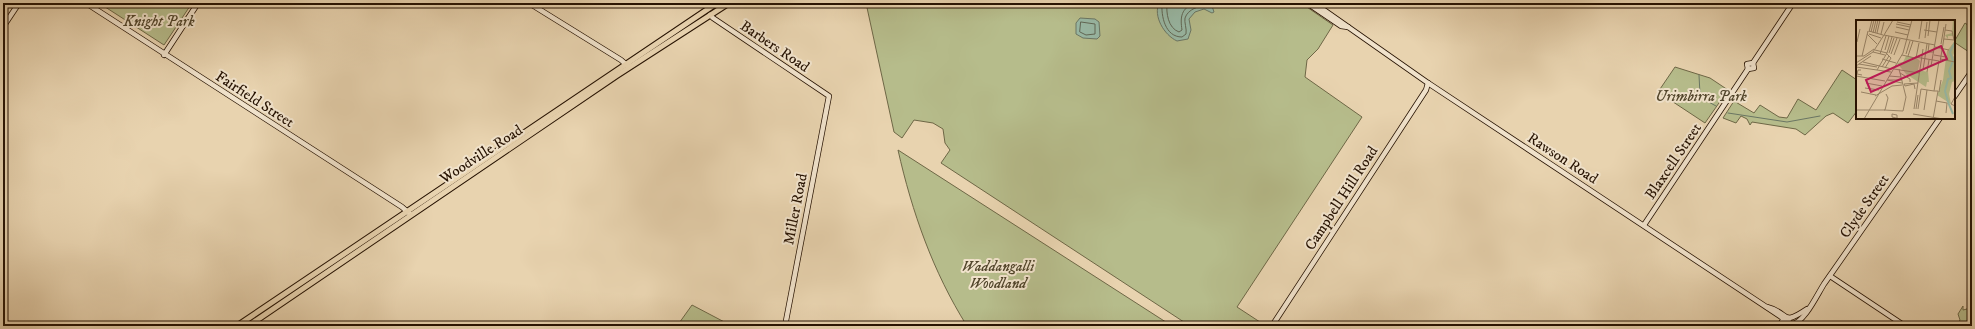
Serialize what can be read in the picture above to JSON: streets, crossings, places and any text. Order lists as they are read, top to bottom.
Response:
{
  "streets": {
    "main road": [
      "Barbers Road",
      "Fairfield Street",
      "Woodville Road",
      "Rawson Road",
      "Blaxcell Street",
      "Campbell Hill Road",
      "Clyde Street",
      "Miller Road"
    ]
  },
  "crossings": [
    ["Barbers Road", "Woodville Road"],
    ["Barbers Road", "Miller Road"],
    ["Fairfield Street", "Woodville Road"],
    ["Rawson Road", "Blaxcell Street"],
    ["Rawson Road", "Campbell Hill Road"],
    ["Rawson Road", "Clyde Street"]
  ],
  "parks": ["Knight Park", "Urimbirra Park", "Waddangalli Woodland"]
}
